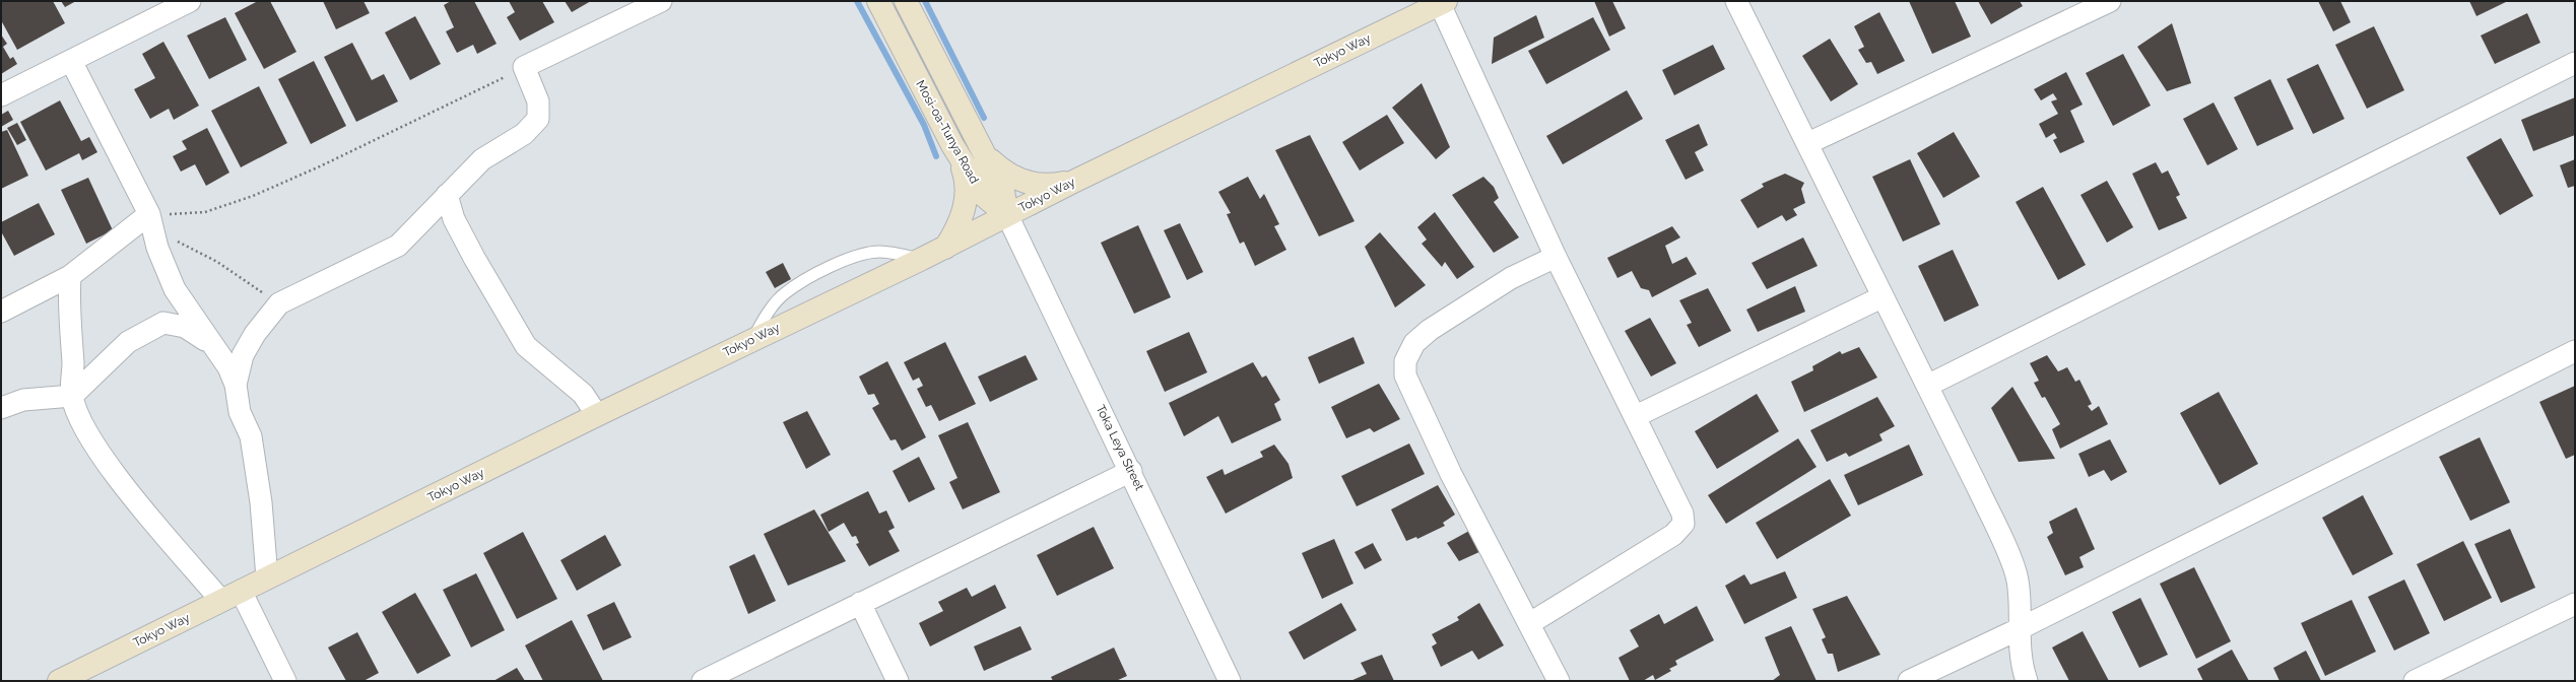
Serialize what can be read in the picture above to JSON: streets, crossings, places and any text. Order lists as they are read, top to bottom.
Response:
{
  "streets": {
    "main road": ["Tokyo Way", "Mosi-oa-Tunya Road"],
    "street": ["Toka Leya Street"]
  },
  "crossings": [
    ["Tokyo Way", "Mosi-oa-Tunya Road"],
    ["Tokyo Way", "Toka Leya Street"],
    ["Mosi-oa-Tunya Road", "Toka Leya Street"]
  ]
}
